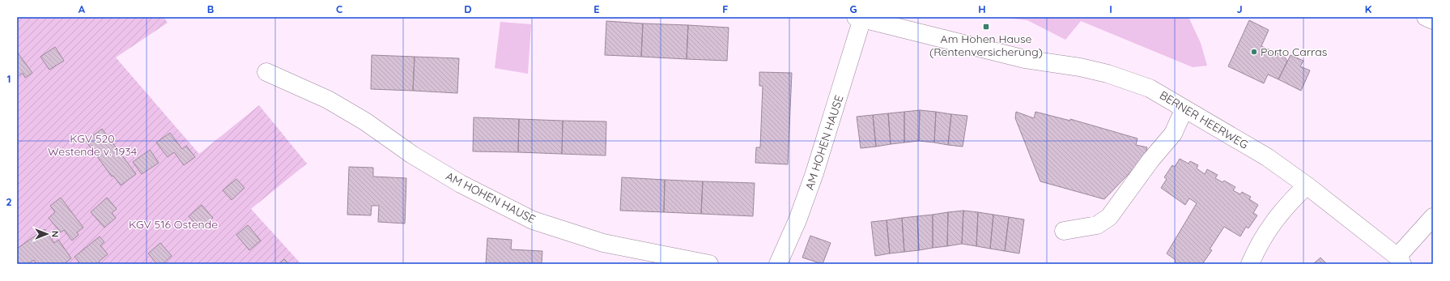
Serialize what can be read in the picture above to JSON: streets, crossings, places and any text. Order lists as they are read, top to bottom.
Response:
{
  "streets": {
    "street": ["BERNER HEERWEG", "AM HOHEN HAUSE"]
  },
  "crossings": [
    ["BERNER HEERWEG", "AM HOHEN HAUSE"]
  ],
  "parks": ["KGV 520 Westende v. 1934", "KGV 516 Ostende"],
  "places": {
    "transit": ["Am Hohen Hause (Rentenversicherung)"],
    "other": ["Porto Carras"]
  },
  "north": "right",
  "grid": {
    "columns": [
      "A",
      "B",
      "C",
      "D",
      "E",
      "F",
      "G",
      "H",
      "I",
      "J",
      "K"
    ],
    "rows": ["1", "2"]
  }
}
